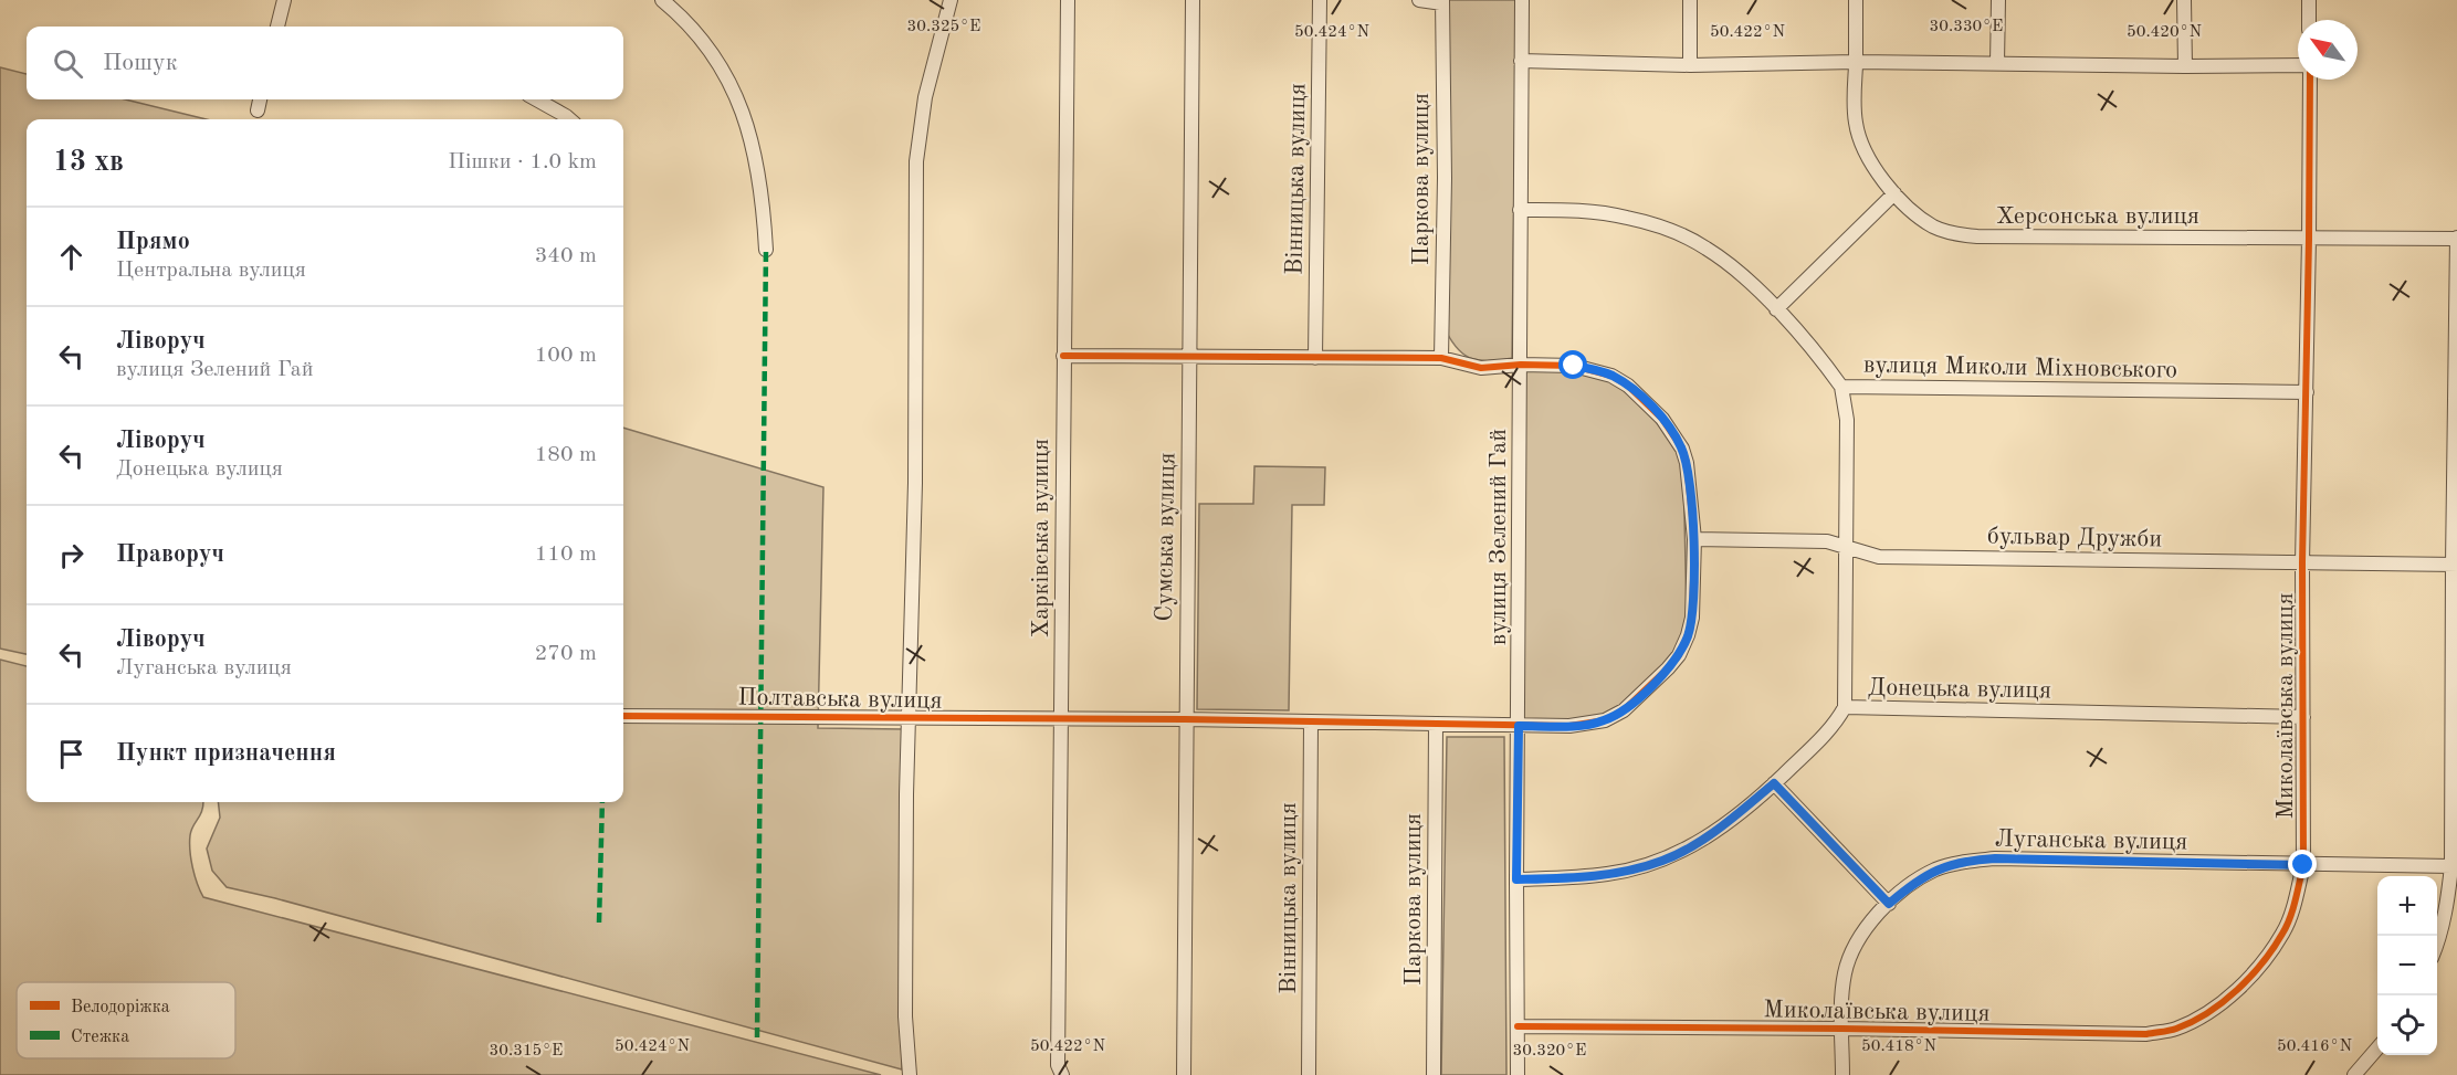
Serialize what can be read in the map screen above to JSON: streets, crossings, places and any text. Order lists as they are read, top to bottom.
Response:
{
  "streets": {
    "street": [
      "Вінницька вулиця",
      "Паркова вулиця",
      "Херсонська вулиця",
      "вулиця Миколи Міхновського",
      "бульвар Дружби",
      "Сумська вулиця",
      "вулиця Зелений Гай",
      "Харківська вулиця",
      "Донецька вулиця",
      "Полтавська вулиця",
      "Миколаївська вулиця",
      "Луганська вулиця"
    ]
  },
  "crossings": [
    ["Вінницька вулиця", "Полтавська вулиця"],
    ["Паркова вулиця", "Полтавська вулиця"],
    ["Херсонська вулиця", "Миколаївська вулиця"],
    ["вулиця Миколи Міхновського", "вулиця Зелений Гай"],
    ["вулиця Миколи Міхновського", "Миколаївська вулиця"],
    ["бульвар Дружби", "Полтавська вулиця"],
    ["бульвар Дружби", "Миколаївська вулиця"],
    ["Сумська вулиця", "Полтавська вулиця"],
    ["вулиця Зелений Гай", "Донецька вулиця"],
    ["вулиця Зелений Гай", "Полтавська вулиця"],
    ["вулиця Зелений Гай", "Миколаївська вулиця"],
    ["Харківська вулиця", "Полтавська вулиця"],
    ["Донецька вулиця", "Миколаївська вулиця"],
    ["Миколаївська вулиця", "Луганська вулиця"]
  ],
  "legend": ["Велодоріжка", "Стежка"],
  "north": "top left",
  "page": {
    "search": "Пошук",
    "heading": ["13 хв", "Пішки · 1.0 km"],
    "list": [
      ["Прямо", "Центральна вулиця", "340 m"],
      ["Ліворуч", "вулиця Зелений Гай", "100 m"],
      ["Ліворуч", "Донецька вулиця", "180 m"],
      ["Праворуч", "110 m"],
      ["Ліворуч", "Луганська вулиця", "270 m"],
      "Пункт призначення"
    ],
    "map_buttons": ["+", "−"]
  },
  "coordinates": [
    "30.330°E",
    "30.325°E",
    "50.420°N",
    "50.424°N",
    "50.422°N",
    "50.418°N",
    "50.416°N",
    "30.315°E",
    "30.320°E"
  ]
}
